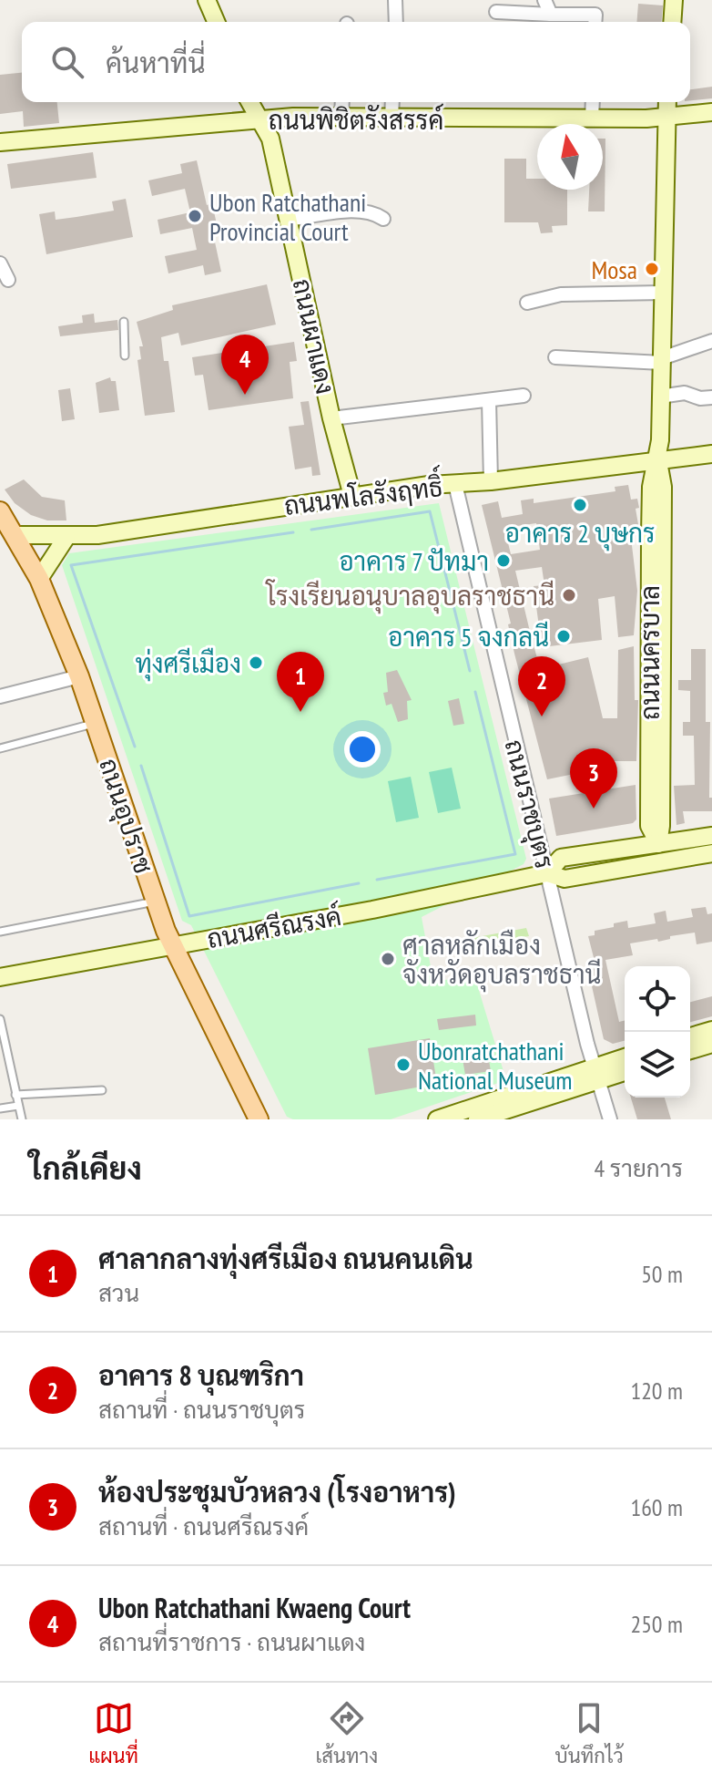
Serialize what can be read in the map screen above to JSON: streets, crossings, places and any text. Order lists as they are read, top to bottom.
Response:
{
  "streets": {
    "main road": ["ถนนอุปราช"],
    "street": [
      "ถนนพิชิตรังสรรค์",
      "ถนนผาแดง",
      "ถนนพโลรังฤทธิ์",
      "ถนนนครบาล",
      "ถนนราชบุตร",
      "ถนนศรีณรงค์"
    ]
  },
  "crossings": [
    ["ถนนพิชิตรังสรรค์", "ถนนผาแดง"],
    ["ถนนพิชิตรังสรรค์", "ถนนนครบาล"],
    ["ถนนผาแดง", "ถนนพโลรังฤทธิ์"],
    ["ถนนพโลรังฤทธิ์", "ถนนนครบาล"],
    ["ถนนพโลรังฤทธิ์", "ถนนราชบุตร"],
    ["ถนนพโลรังฤทธิ์", "ถนนอุปราช"],
    ["ถนนนครบาล", "ถนนศรีณรงค์"],
    ["ถนนราชบุตร", "ถนนศรีณรงค์"],
    ["ถนนอุปราช", "ถนนศรีณรงค์"]
  ],
  "places": [
    "Ubon Ratchathani Provincial Court",
    "Mosa",
    "อาคาร 2 บุษกร",
    "อาคาร 7 ปัทมา",
    "โรงเรียนอนุบาลอุบลราชธานี",
    "อาคาร 5 จงกลนี",
    "ทุ่งศรีเมือง",
    "ศาลหลักเมือง จังหวัดอุบลราชธานี",
    "Ubonratchathani National Museum"
  ],
  "north": "top",
  "page": {
    "search": "ค้นหาที่นี่",
    "pins": [
      "4",
      "1",
      "2",
      "3"
    ],
    "heading": ["ใกล้เคียง", "4 รายการ"],
    "list": [
      {
        "mark": "1",
        "name": "ศาลากลางทุ่งศรีเมือง ถนนคนเดิน",
        "note": "สวน",
        "value": "50 m"
      },
      {
        "mark": "2",
        "name": "อาคาร 8 บุณฑริกา",
        "note": "สถานที่ · ถนนราชบุตร",
        "value": "120 m"
      },
      {
        "mark": "3",
        "name": "ห้องประชุมบัวหลวง (โรงอาหาร)",
        "note": "สถานที่ · ถนนศรีณรงค์",
        "value": "160 m"
      },
      {
        "mark": "4",
        "name": "Ubon Ratchathani Kwaeng Court",
        "note": "สถานที่ราชการ · ถนนผาแดง",
        "value": "250 m"
      }
    ],
    "nav": ["แผนที่", "เส้นทาง", "บันทึกไว้"]
  }
}
